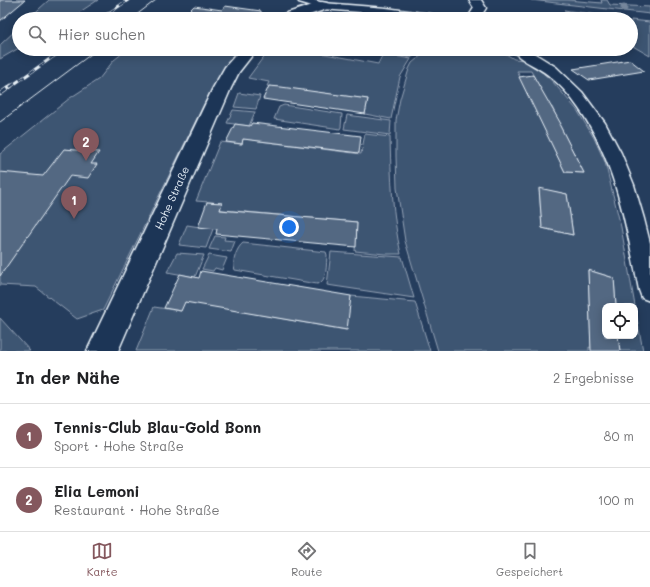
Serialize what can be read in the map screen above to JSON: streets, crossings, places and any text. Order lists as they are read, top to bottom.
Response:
{
  "streets": {
    "street": ["Hohe Straße"]
  },
  "page": {
    "search": "Hier suchen",
    "pins": ["2", "1"],
    "heading": ["In der Nähe", "2 Ergebnisse"],
    "list": [
      {
        "mark": "1",
        "name": "Tennis-Club Blau-Gold Bonn",
        "note": "Sport · Hohe Straße",
        "value": "80 m"
      },
      {
        "mark": "2",
        "name": "Elia Lemoni",
        "note": "Restaurant · Hohe Straße",
        "value": "100 m"
      }
    ],
    "nav": ["Karte", "Route", "Gespeichert"]
  }
}
